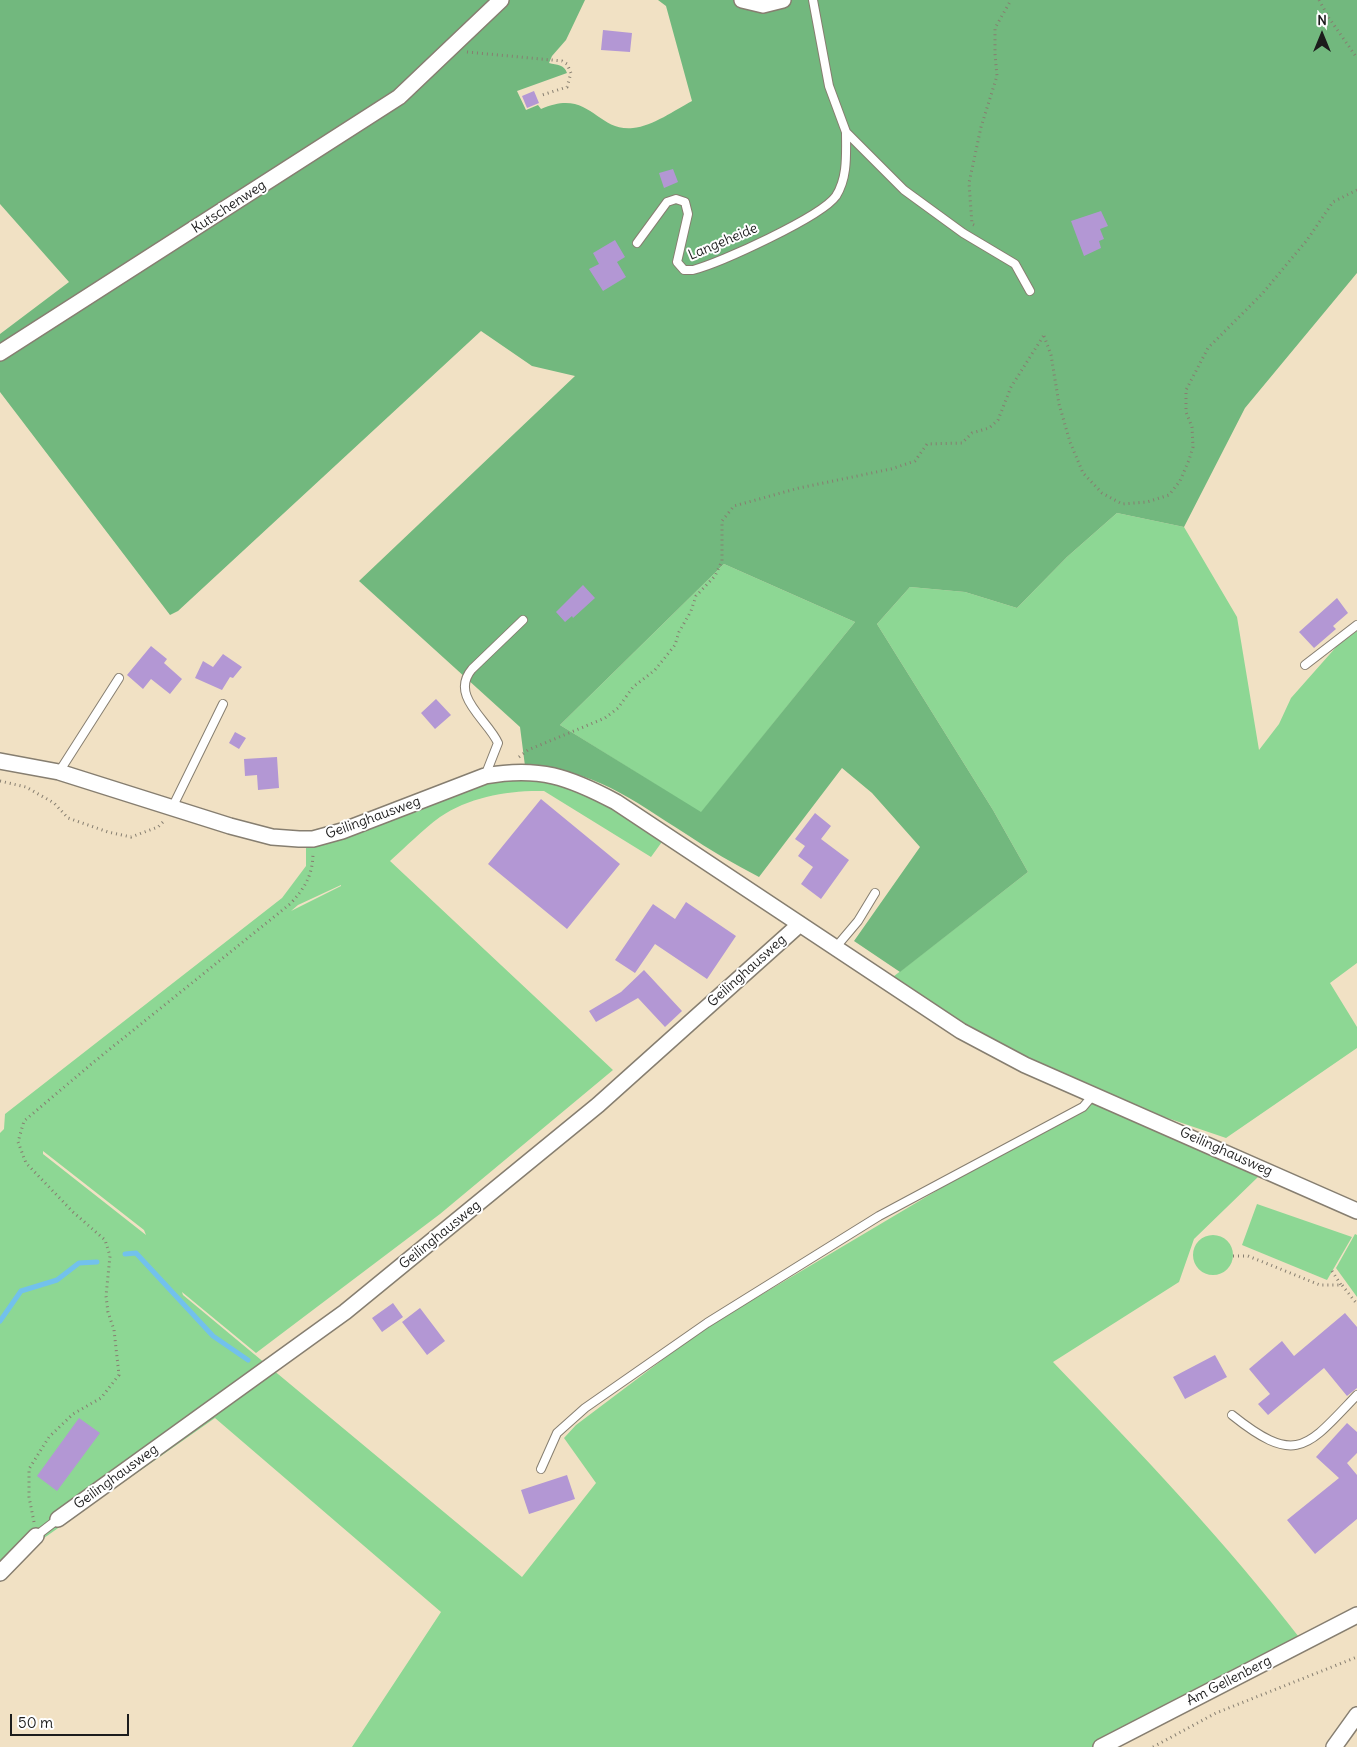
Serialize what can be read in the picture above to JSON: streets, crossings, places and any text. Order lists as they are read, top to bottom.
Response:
{
  "streets": {
    "street": ["Kutschenweg", "Geilinghausweg", "Am Gellenberg"],
    "lane": ["Langeheide"]
  },
  "scale_bar": "50 m",
  "north": "top"
}
